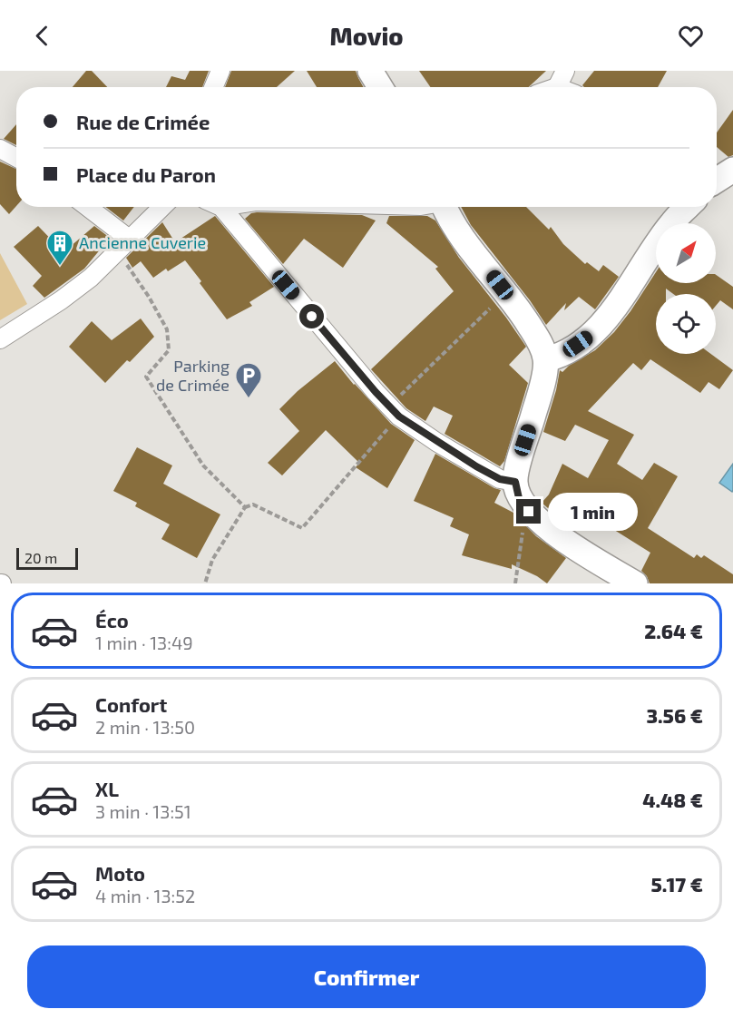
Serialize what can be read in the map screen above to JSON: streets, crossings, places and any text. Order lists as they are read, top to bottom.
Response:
{
  "places": {
    "building": ["Ancienne Cuverie"],
    "parking": ["Parking de Crimée"]
  },
  "scale_bar": "20 m",
  "north": "top right",
  "page": {
    "header": "Movio",
    "banner": ["Rue de Crimée", "Place du Paron"],
    "bubble": "1 min",
    "scale": "20 m",
    "list": [
      {
        "name": "Éco",
        "note": "1 min · 13:49",
        "value": "2.64 €"
      },
      {
        "name": "Confort",
        "note": "2 min · 13:50",
        "value": "3.56 €"
      },
      {
        "name": "XL",
        "note": "3 min · 13:51",
        "value": "4.48 €"
      },
      {
        "name": "Moto",
        "note": "4 min · 13:52",
        "value": "5.17 €"
      }
    ],
    "buttons": "Confirmer"
  }
}
